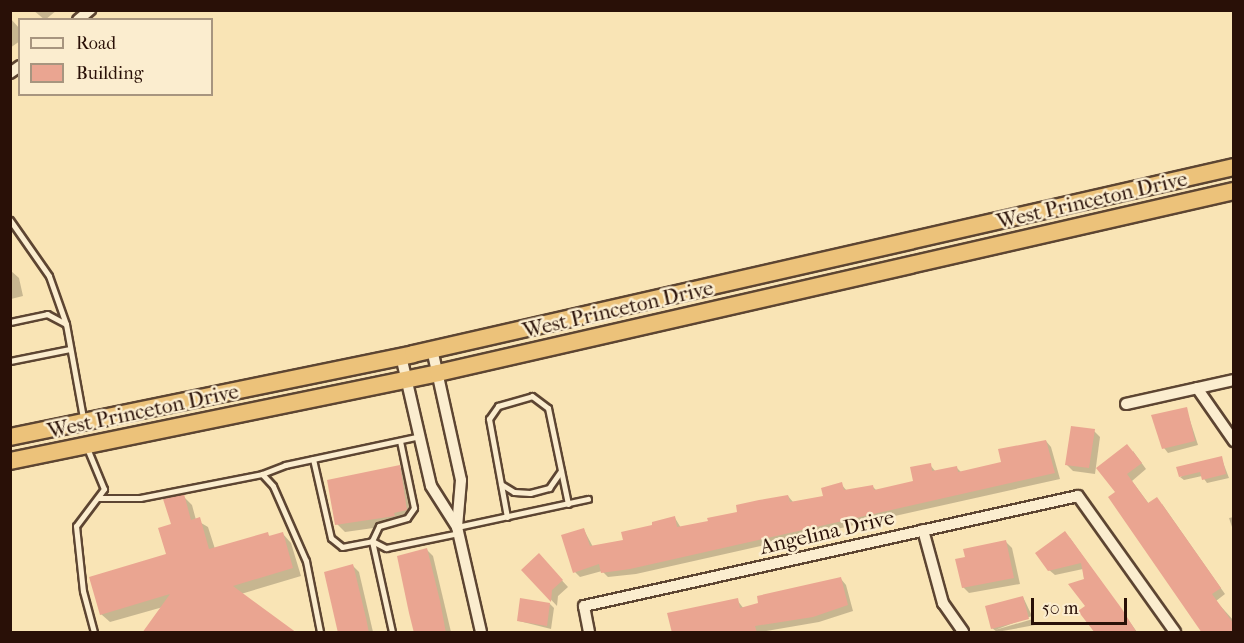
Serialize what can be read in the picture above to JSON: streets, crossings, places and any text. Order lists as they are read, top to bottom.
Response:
{
  "streets": {
    "highway": ["West Princeton Drive"],
    "street": ["Angelina Drive"]
  },
  "legend": ["Road", "Building"],
  "scale_bar": "50 m"
}
